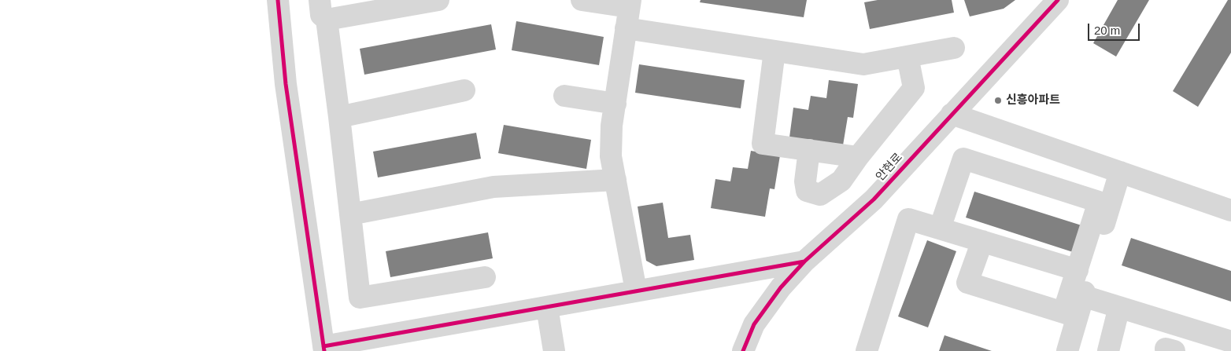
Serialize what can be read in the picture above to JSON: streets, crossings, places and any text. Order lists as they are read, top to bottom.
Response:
{
  "streets": {
    "street": ["안현로"]
  },
  "places": ["신흥아파트"],
  "scale_bar": "20 m"
}
